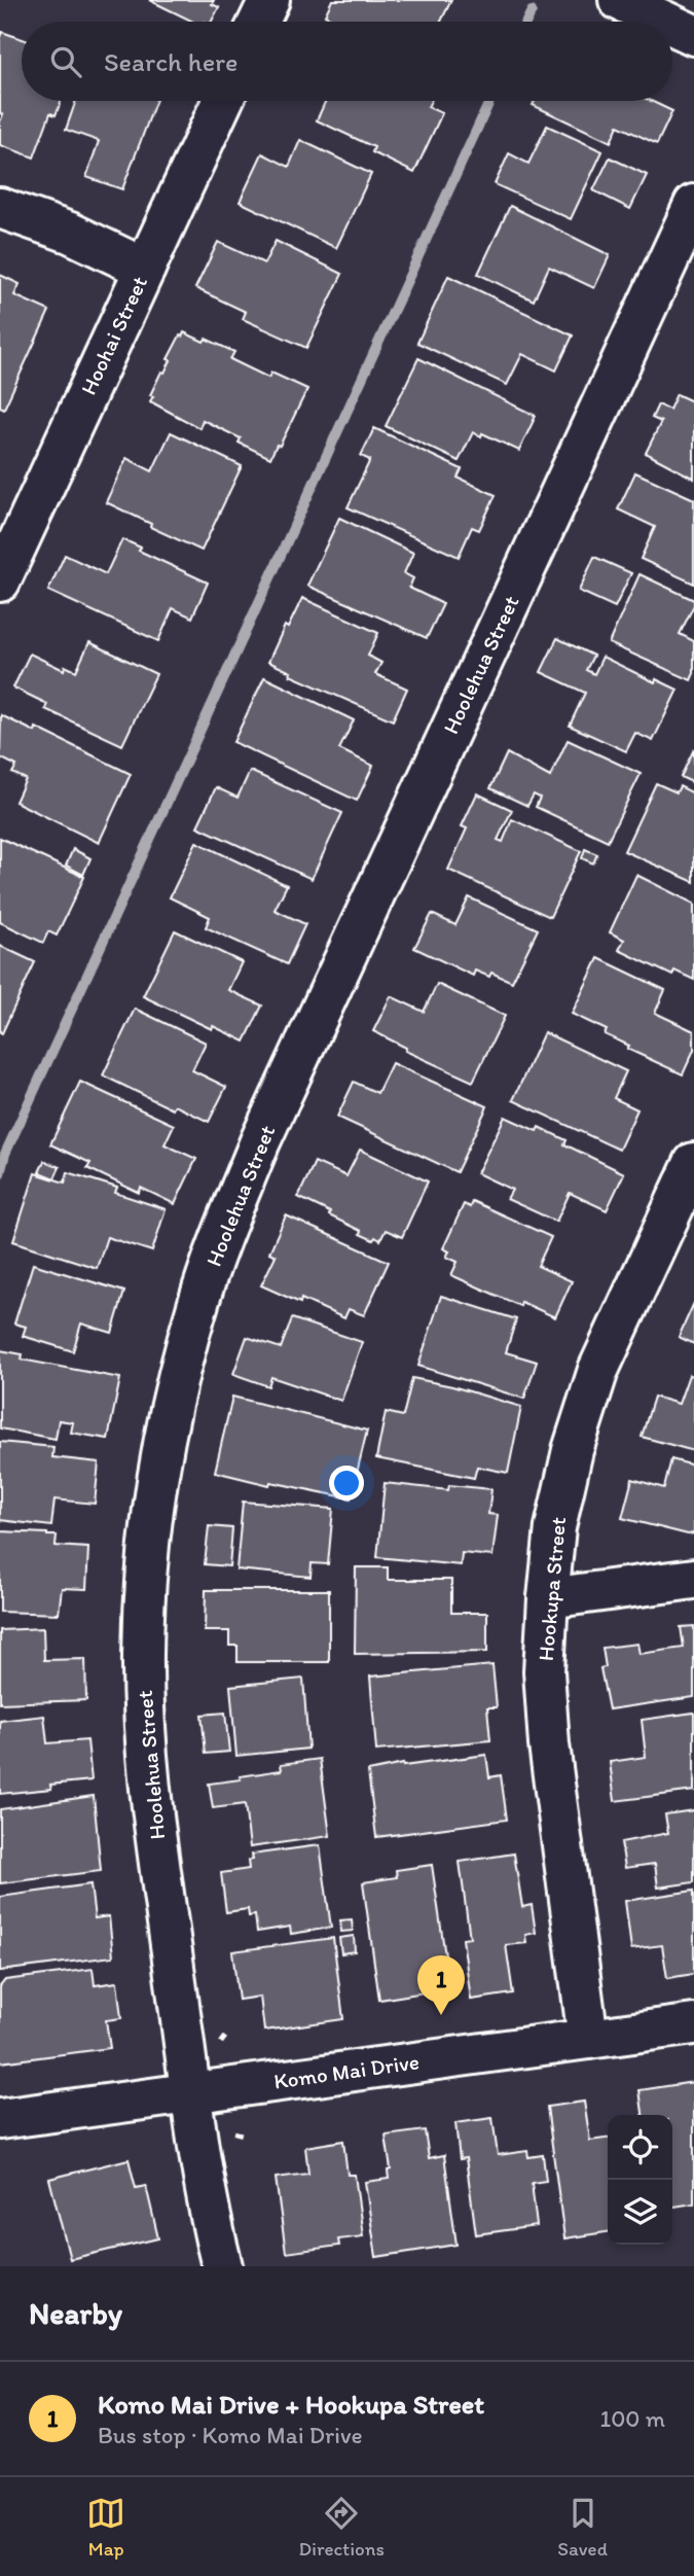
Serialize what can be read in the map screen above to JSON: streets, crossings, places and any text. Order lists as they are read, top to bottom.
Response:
{
  "streets": {
    "street": [
      "Hoohai Street",
      "Hoolehua Street",
      "Hookupa Street",
      "Komo Mai Drive"
    ]
  },
  "crossings": [
    ["Hoolehua Street", "Komo Mai Drive"],
    ["Hookupa Street", "Komo Mai Drive"]
  ],
  "page": {
    "search": "Search here",
    "pins": "1",
    "heading": "Nearby",
    "list": [
      {
        "mark": "1",
        "name": "Komo Mai Drive + Hookupa Street",
        "note": "Bus stop · Komo Mai Drive",
        "value": "100 m"
      }
    ],
    "nav": ["Map", "Directions", "Saved"]
  }
}
